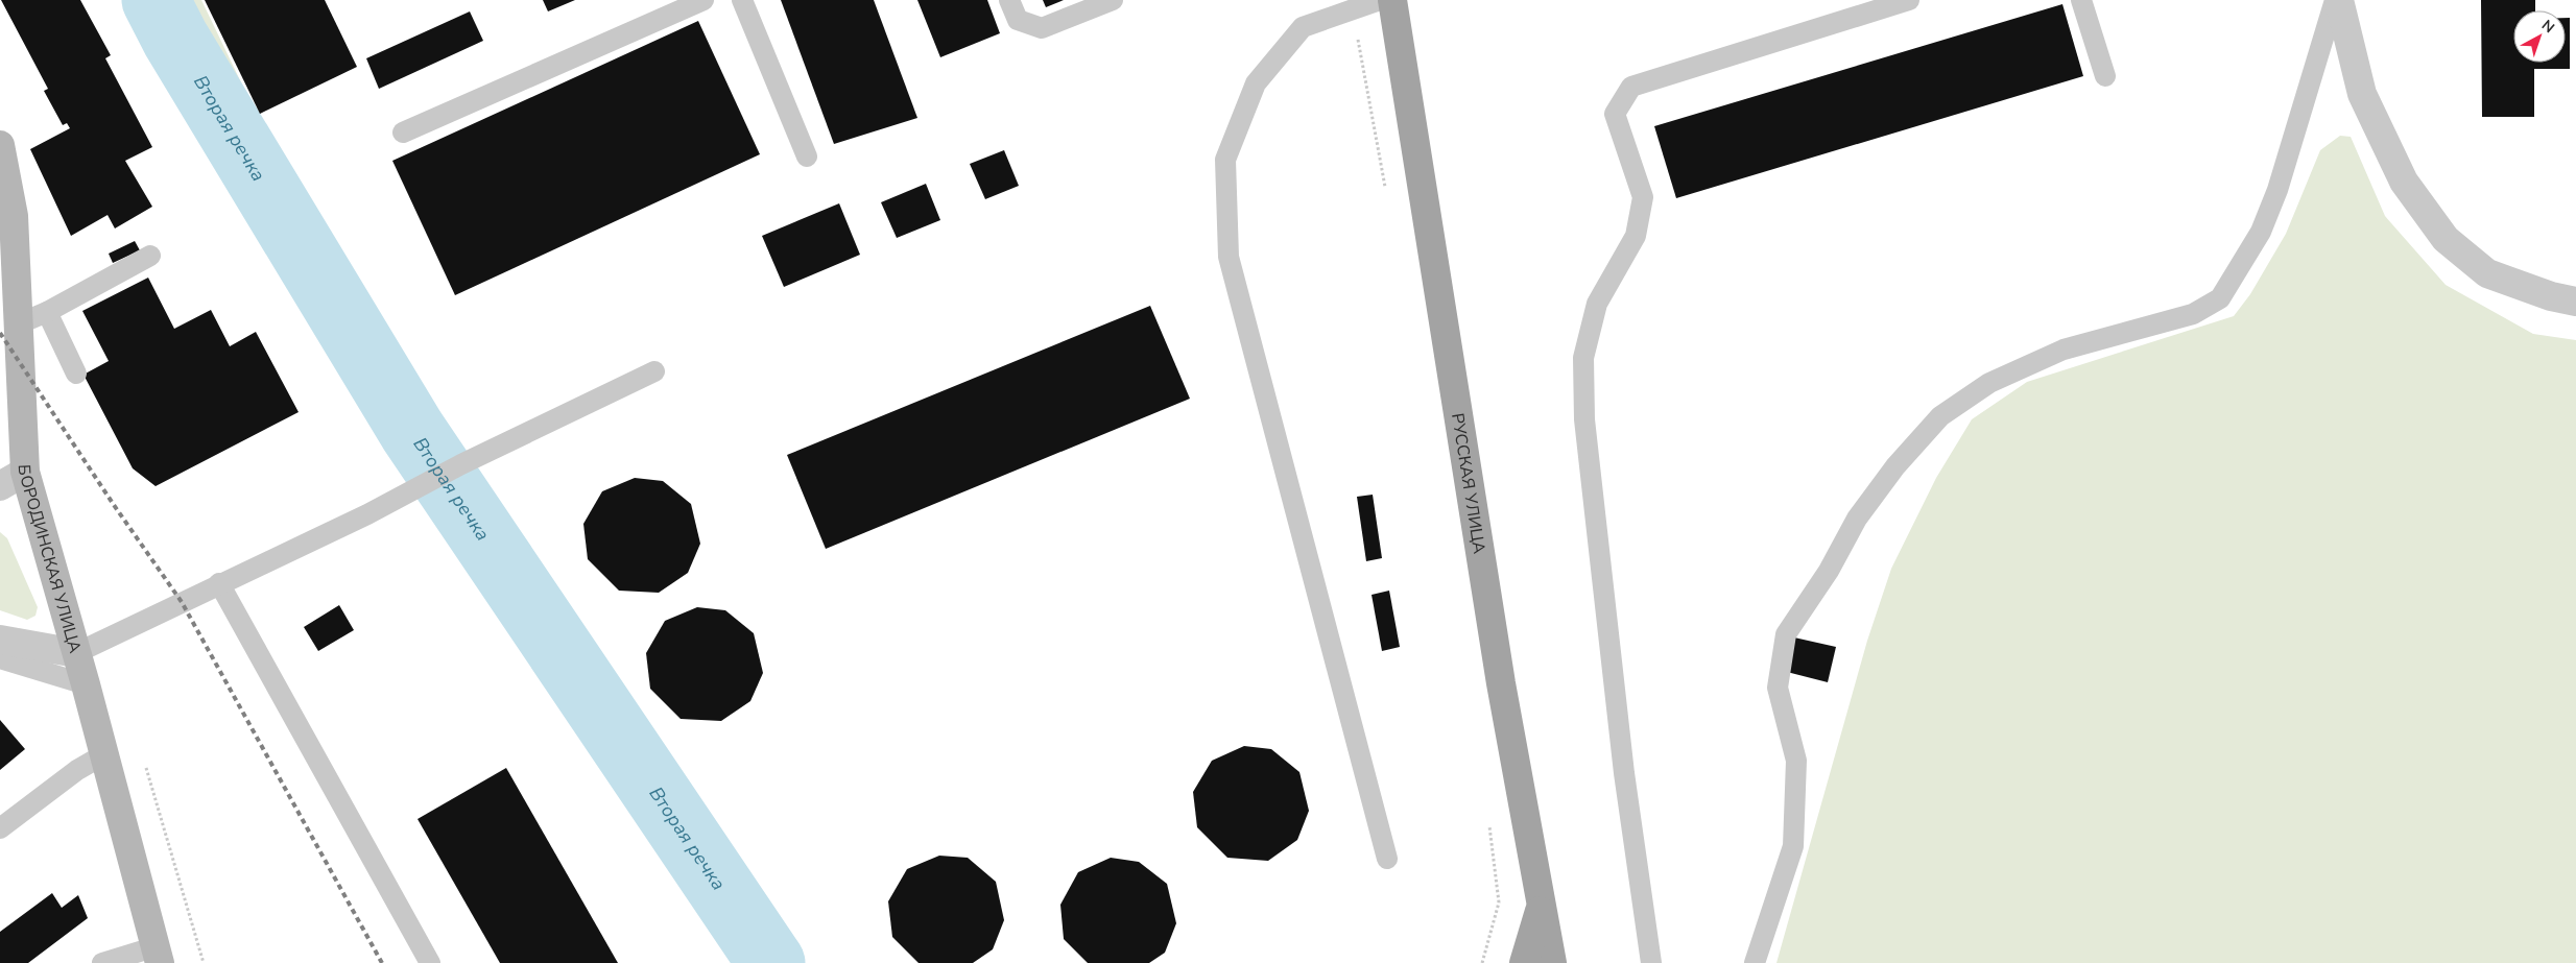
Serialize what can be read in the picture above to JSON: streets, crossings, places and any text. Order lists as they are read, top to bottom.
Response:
{
  "streets": {
    "main road": ["РУССКАЯ УЛИЦА", "БОРОДИНСКАЯ УЛИЦА"]
  },
  "water": ["Вторая речка"],
  "north": "top right"
}
